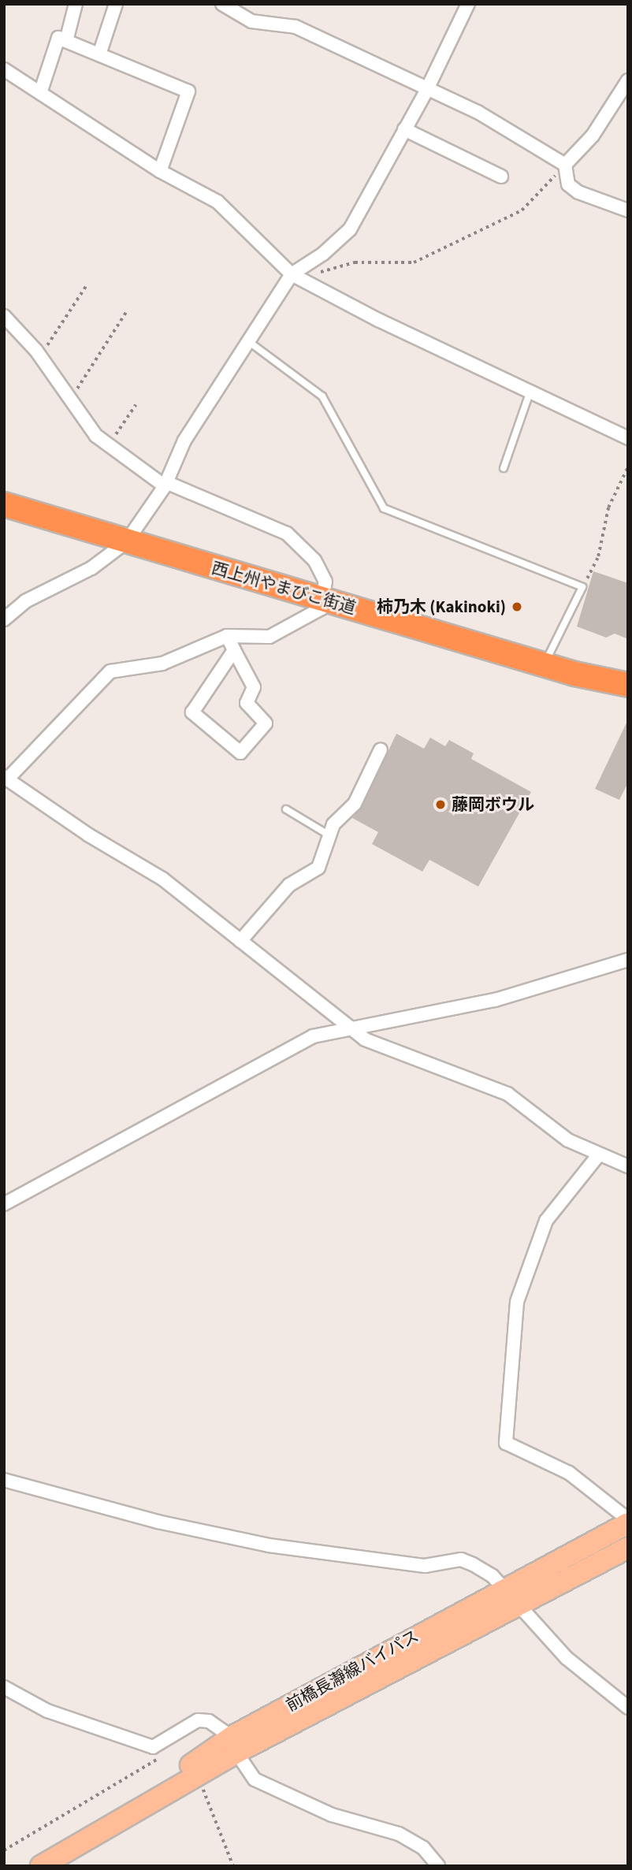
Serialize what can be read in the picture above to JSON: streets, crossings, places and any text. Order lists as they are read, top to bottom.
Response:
{
  "streets": {
    "highway": ["西上州やまびこ街道"],
    "main road": ["前橋長瀞線バイパス"]
  },
  "places": ["柿乃木 (Kakinoki)", "藤岡ボウル"]
}
